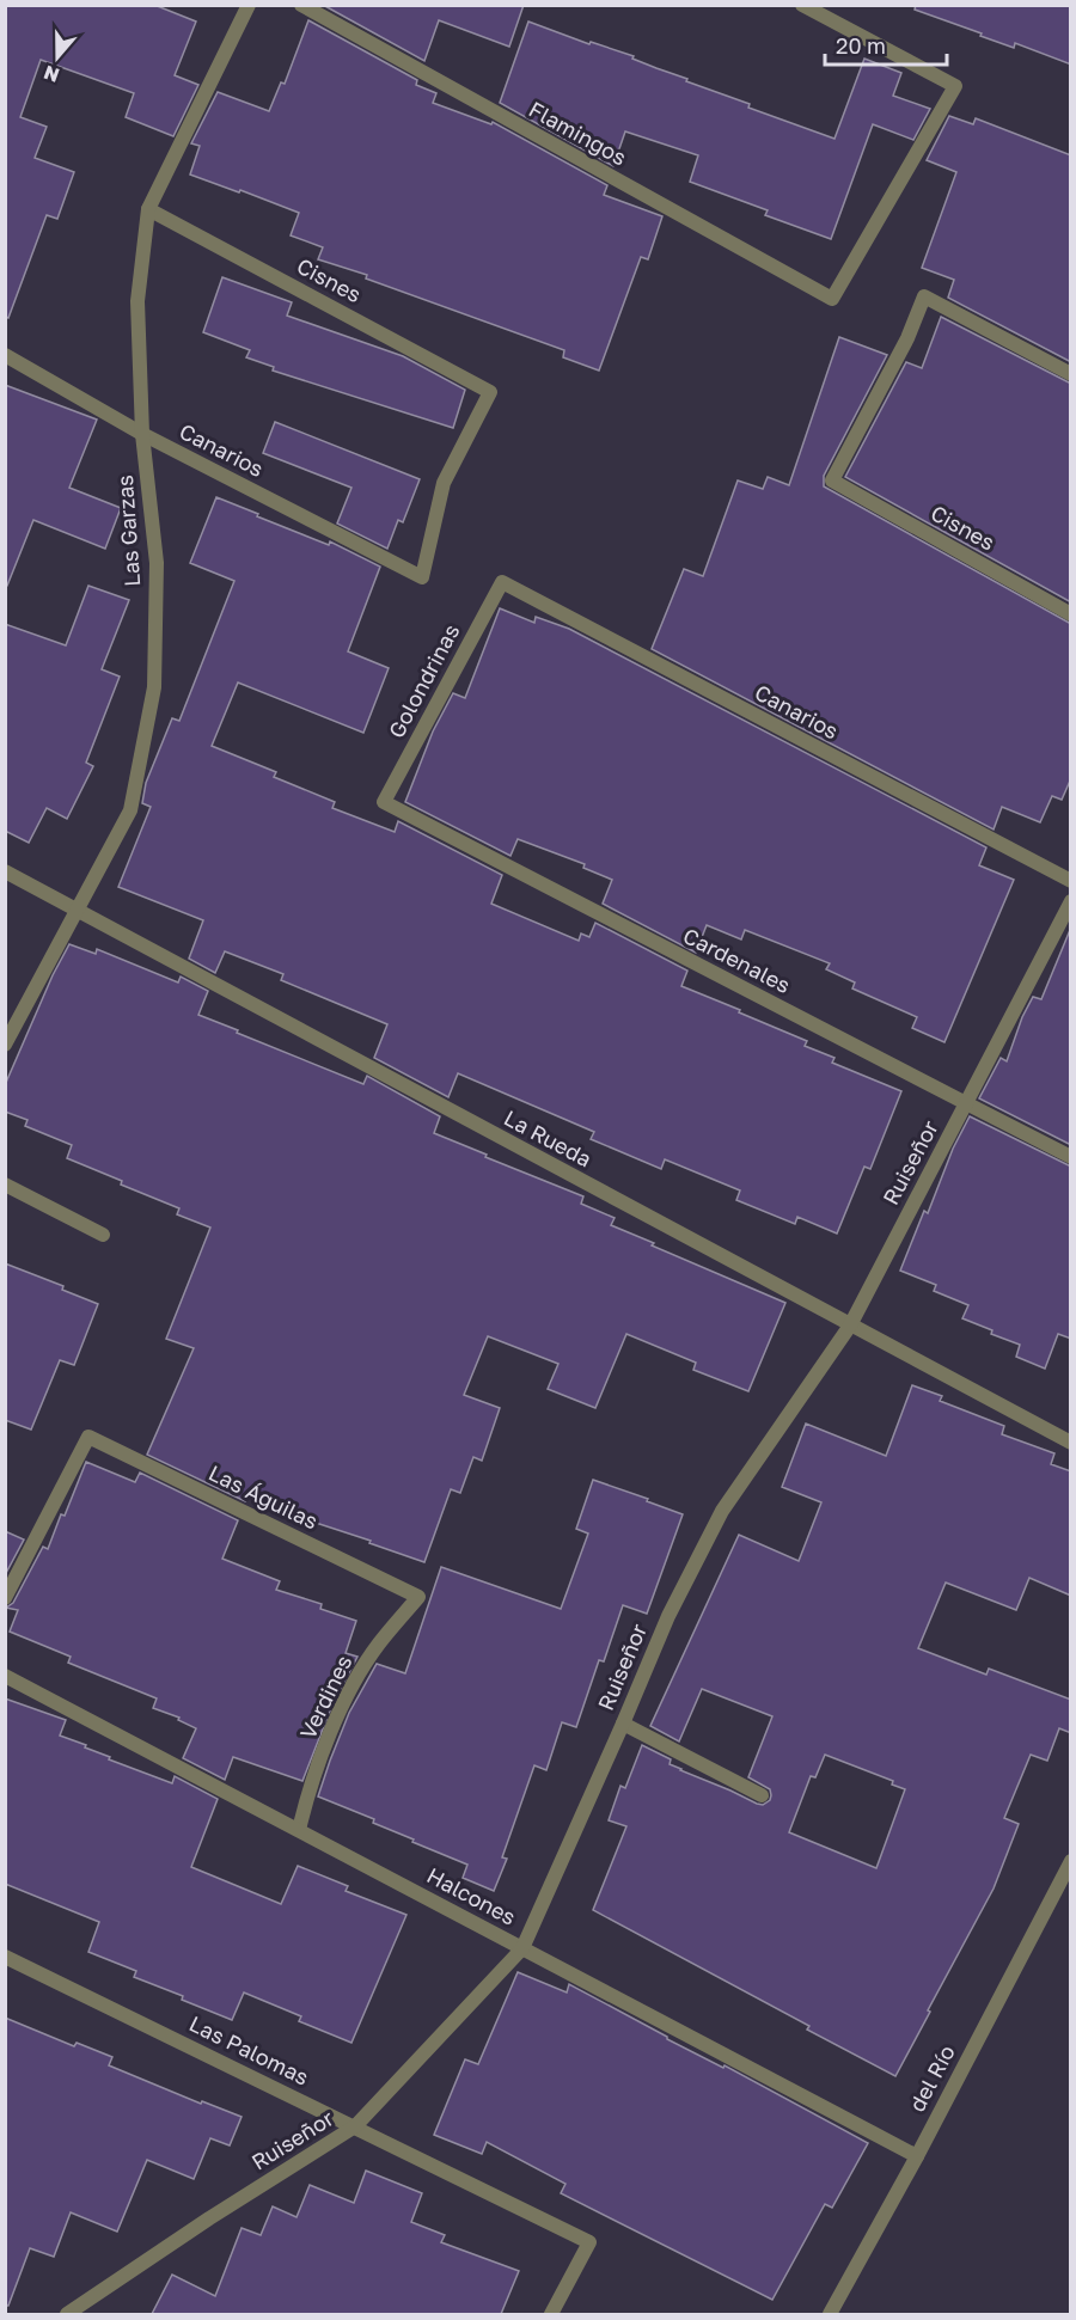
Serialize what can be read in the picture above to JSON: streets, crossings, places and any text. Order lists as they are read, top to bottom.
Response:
{
  "streets": {
    "street": [
      "Flamingos",
      "Cisnes",
      "Canarios",
      "Las Garzas",
      "Golondrinas",
      "Cardenales",
      "La Rueda",
      "Ruiseñor",
      "Las Águilas",
      "Verdines",
      "Halcones",
      "Las Palomas",
      "del Río"
    ]
  },
  "crossings": [
    ["Cisnes", "Canarios"],
    ["Cisnes", "Las Garzas"],
    ["Canarios", "Las Garzas"],
    ["Canarios", "Golondrinas"],
    ["Las Garzas", "La Rueda"],
    ["Golondrinas", "Cardenales"],
    ["Cardenales", "Ruiseñor"],
    ["La Rueda", "Ruiseñor"],
    ["Ruiseñor", "Halcones"],
    ["Ruiseñor", "Las Palomas"],
    ["Las Águilas", "Verdines"],
    ["Verdines", "Halcones"],
    ["Halcones", "del Río"]
  ],
  "scale_bar": "20 m",
  "north": "bottom"
}
